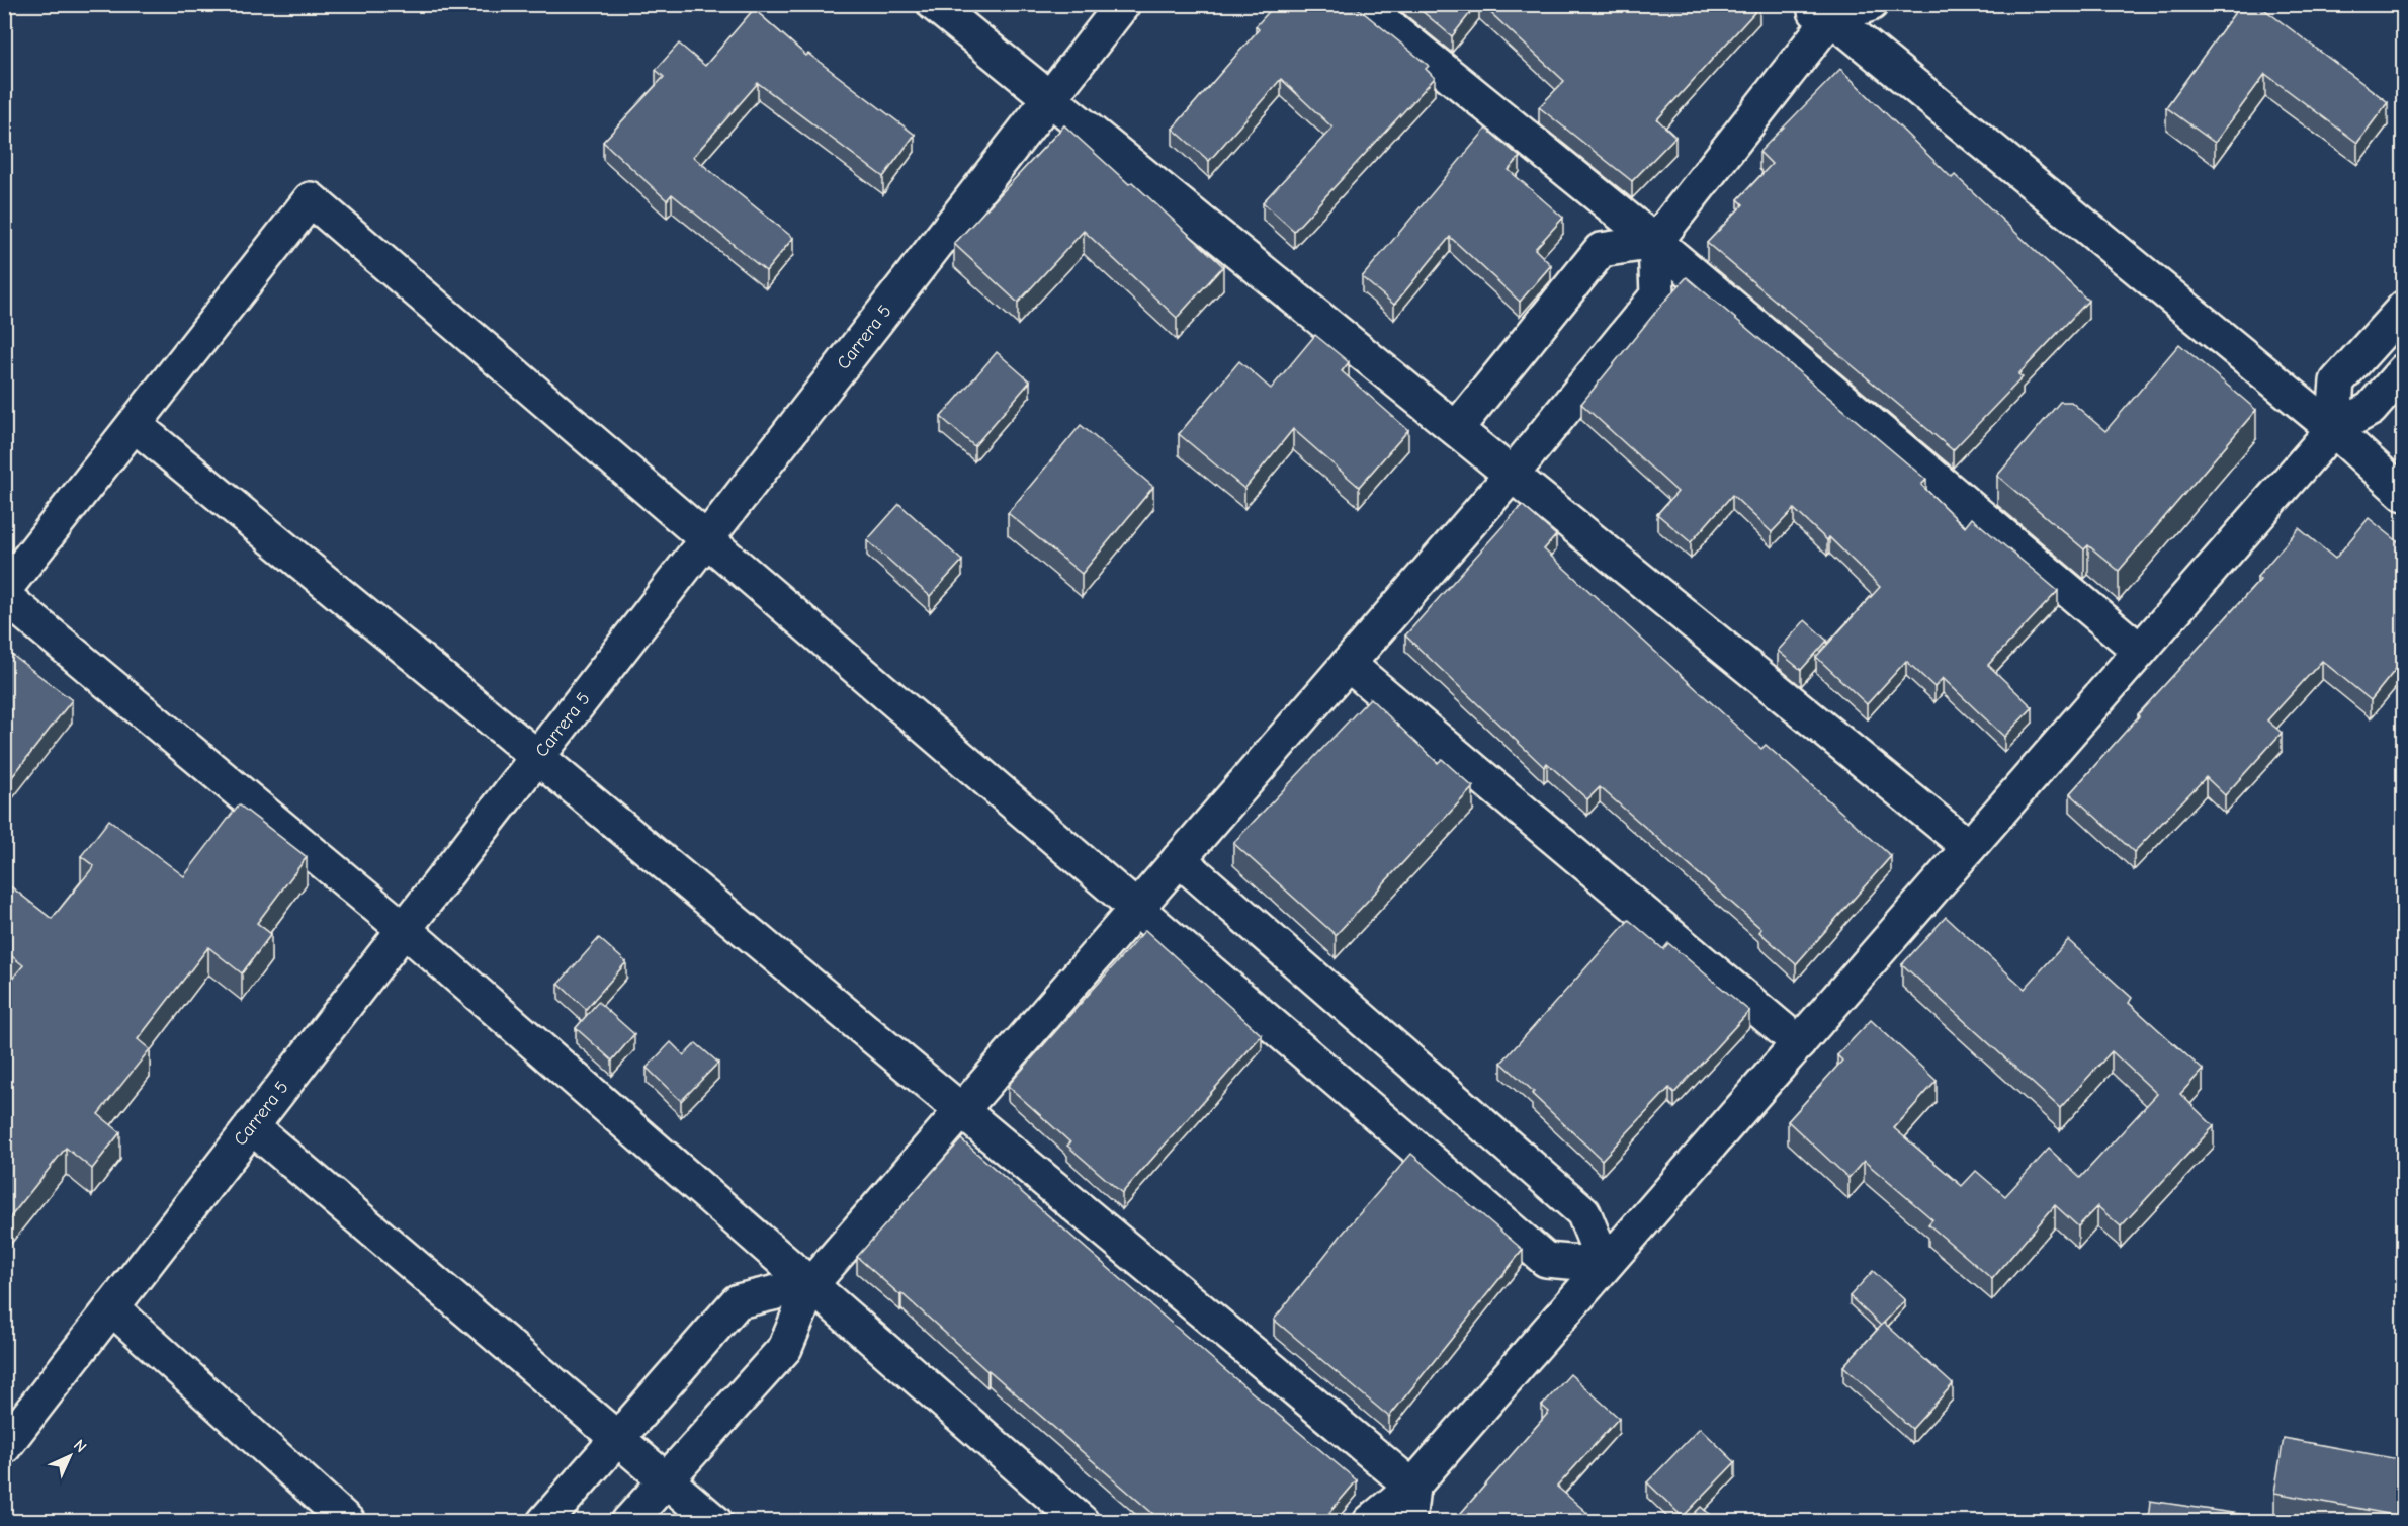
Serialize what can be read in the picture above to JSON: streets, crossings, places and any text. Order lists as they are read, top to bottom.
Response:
{
  "streets": {
    "street": ["Carrera 5"]
  },
  "north": "top right"
}
